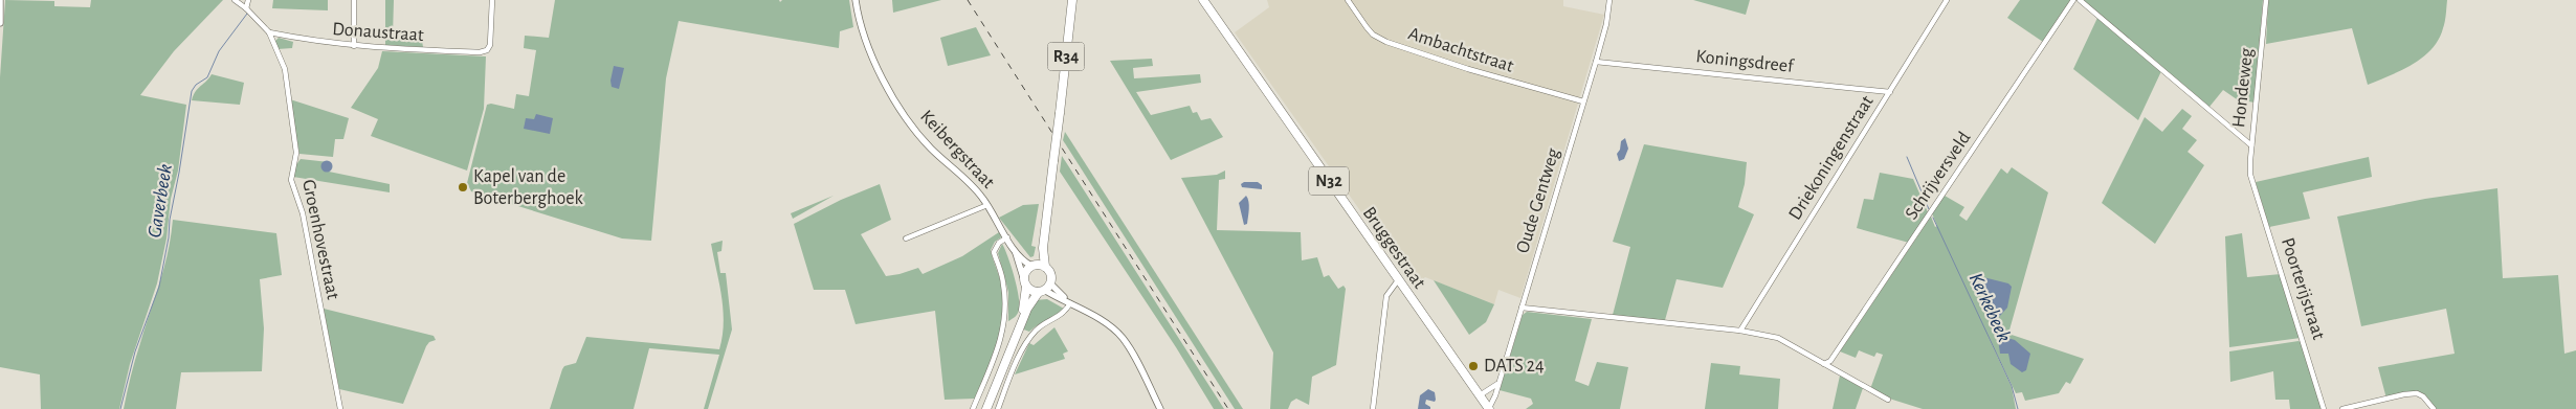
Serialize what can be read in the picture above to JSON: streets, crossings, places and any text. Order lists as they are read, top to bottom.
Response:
{
  "streets": {
    "main road": ["R34", "N32", "Bruggestraat"],
    "street": [
      "Donaustraat",
      "Ambachtstraat",
      "Koningsdreef",
      "Hondeweg",
      "Keibergstraat",
      "Driekoningenstraat",
      "Schrijversveld",
      "Oude Gentweg",
      "Groenhovestraat",
      "Poorterijstraat"
    ]
  },
  "crossings": [
    ["Donaustraat", "Groenhovestraat"],
    ["Ambachtstraat", "Oude Gentweg"],
    ["R34", "Keibergstraat"],
    ["Koningsdreef", "Driekoningenstraat"],
    ["Koningsdreef", "Oude Gentweg"],
    ["Hondeweg", "Poorterijstraat"],
    ["Oude Gentweg", "Bruggestraat"]
  ],
  "water": ["Gaverbeek", "Kerkebeek"],
  "places": ["Kapel van de Boterberghoek", "DATS 24"]
}
